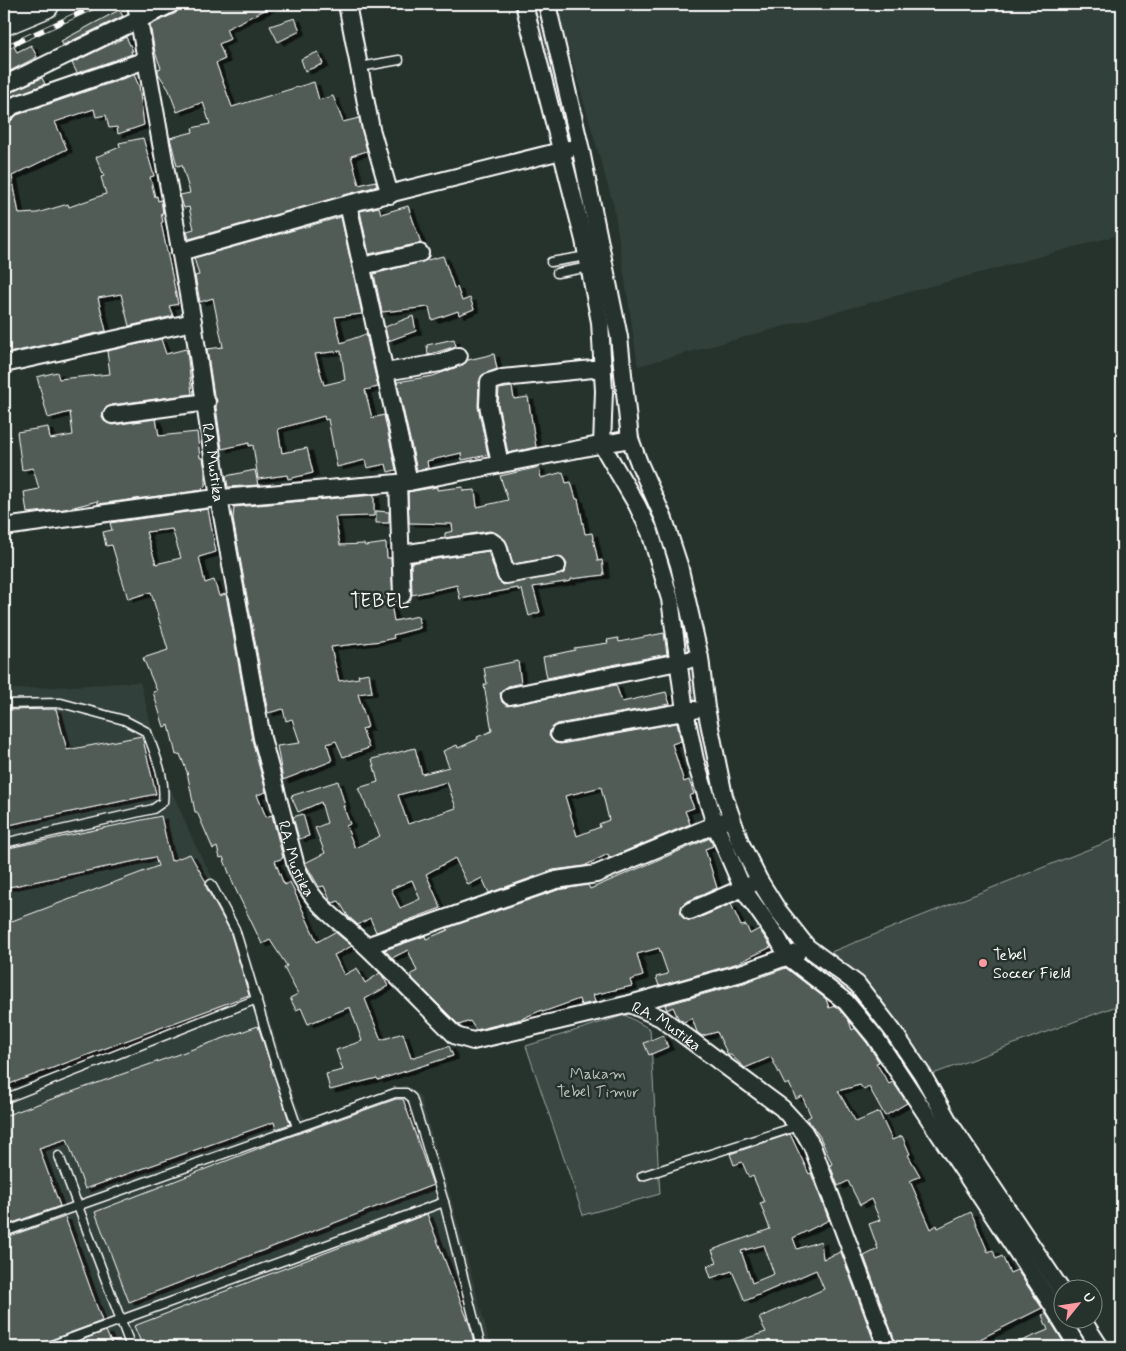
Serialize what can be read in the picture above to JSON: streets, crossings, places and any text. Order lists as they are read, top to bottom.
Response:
{
  "streets": {
    "street": ["RA. Mustika"]
  },
  "districts": ["TEBEL"],
  "parks": ["Makam Tebel Timur"],
  "places": ["Tebel Soccer Field"],
  "north": "top right"
}
